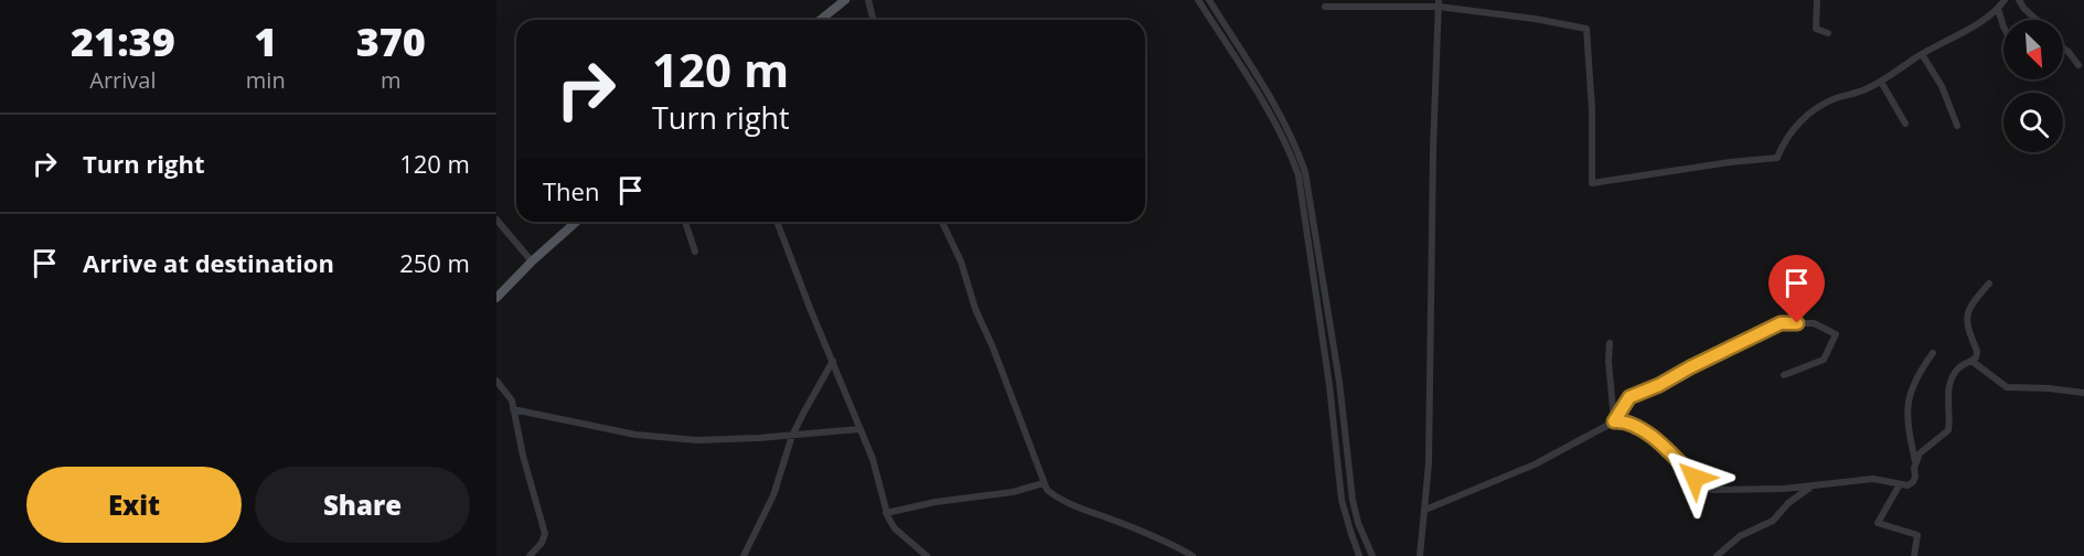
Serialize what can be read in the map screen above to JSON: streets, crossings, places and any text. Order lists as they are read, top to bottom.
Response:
{
  "north": "bottom right",
  "page": {
    "eta": [
      "21:39",
      "Arrival",
      "1",
      "min",
      "370",
      "m"
    ],
    "turn": ["120 m", "Turn right"],
    "list": [
      {
        "name": "Turn right",
        "value": "120 m"
      },
      {
        "name": "Arrive at destination",
        "value": "250 m"
      }
    ],
    "then": "Then",
    "buttons": ["Exit", "Share"]
  }
}
